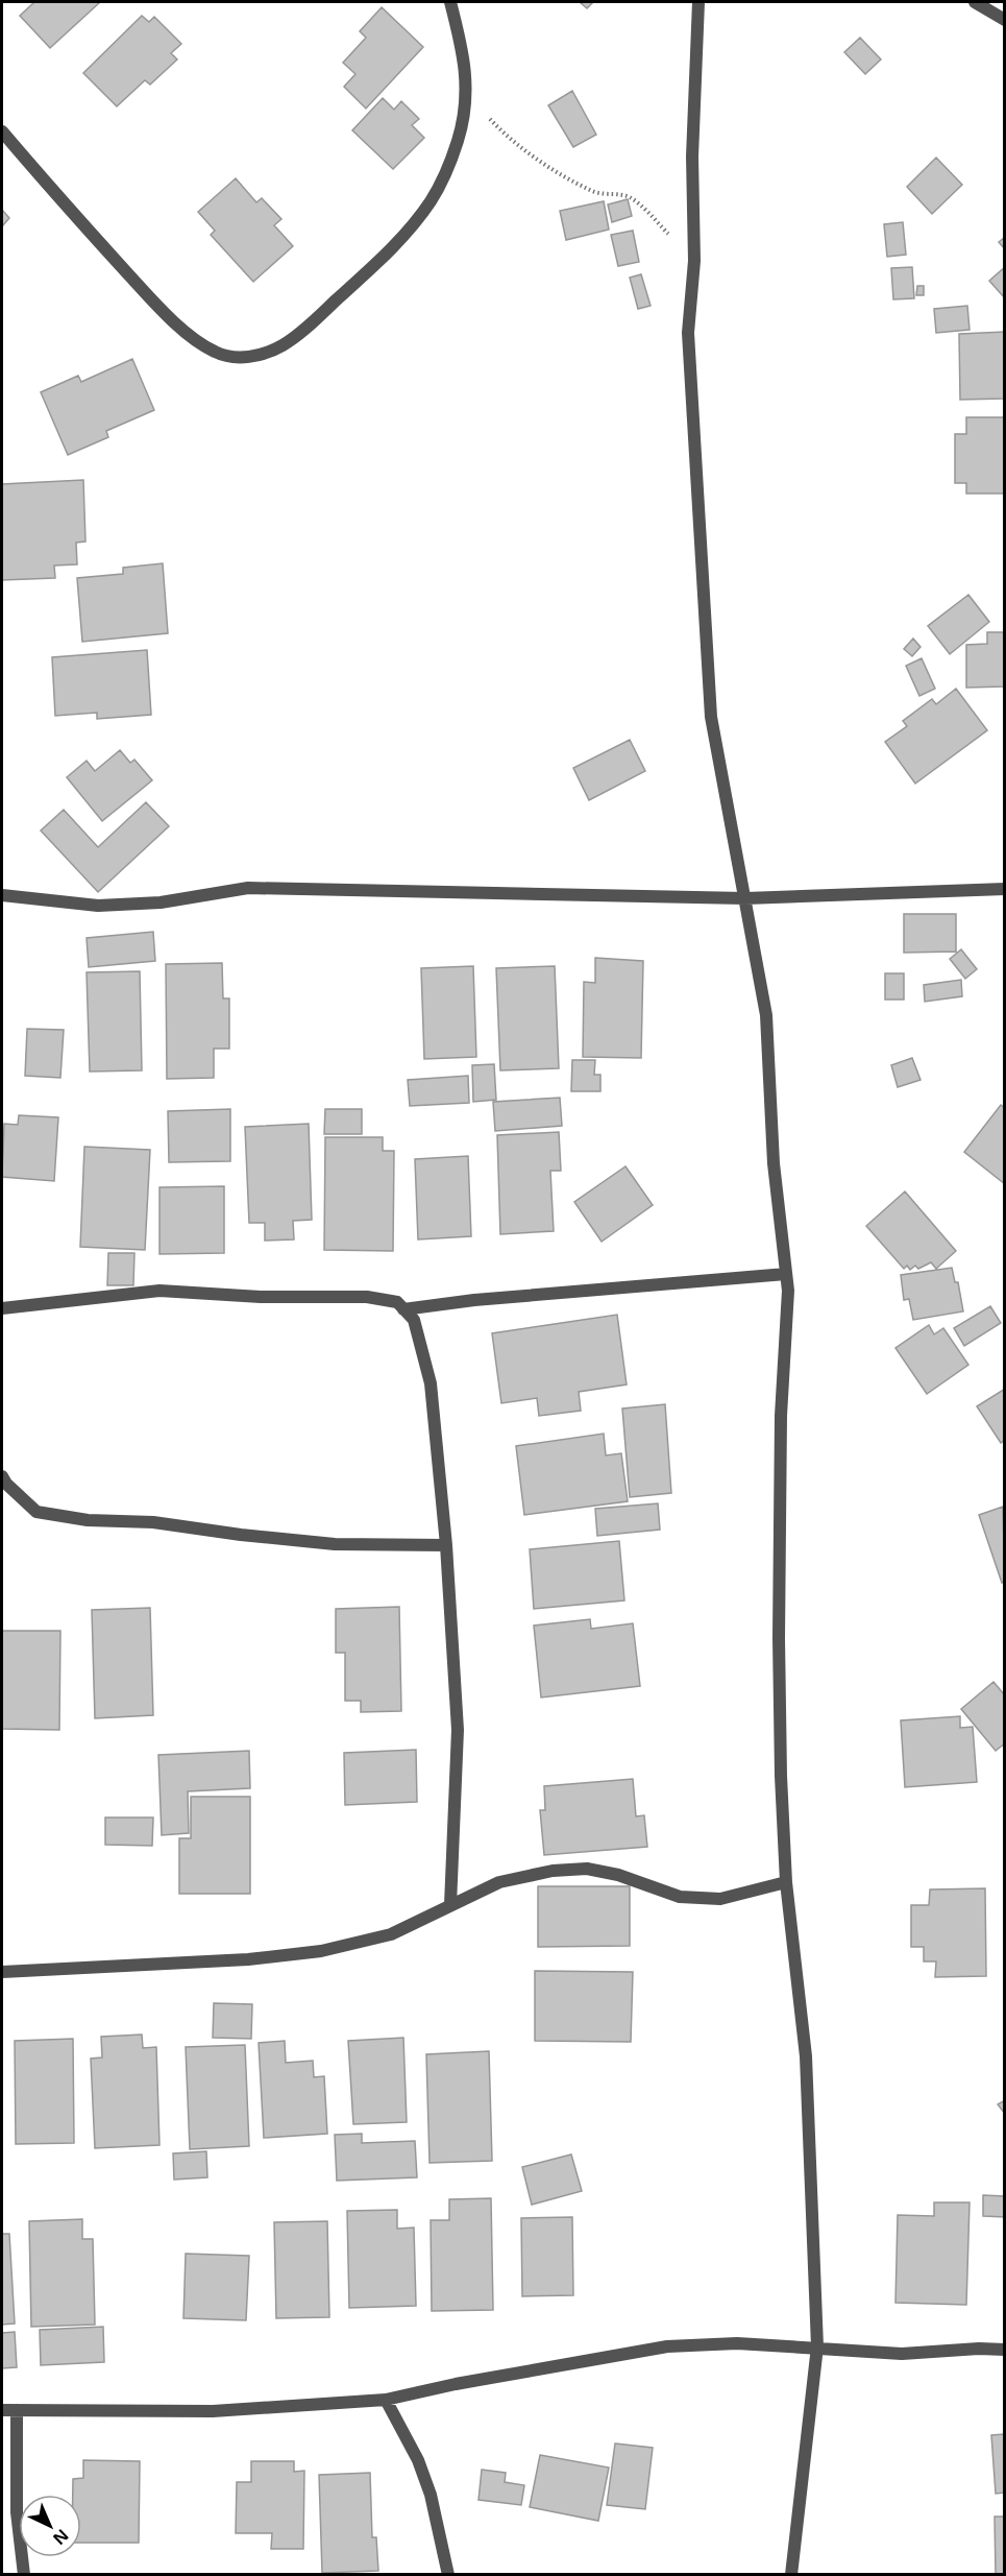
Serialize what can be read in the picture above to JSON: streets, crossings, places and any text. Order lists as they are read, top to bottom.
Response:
{
  "north": "bottom right"
}
